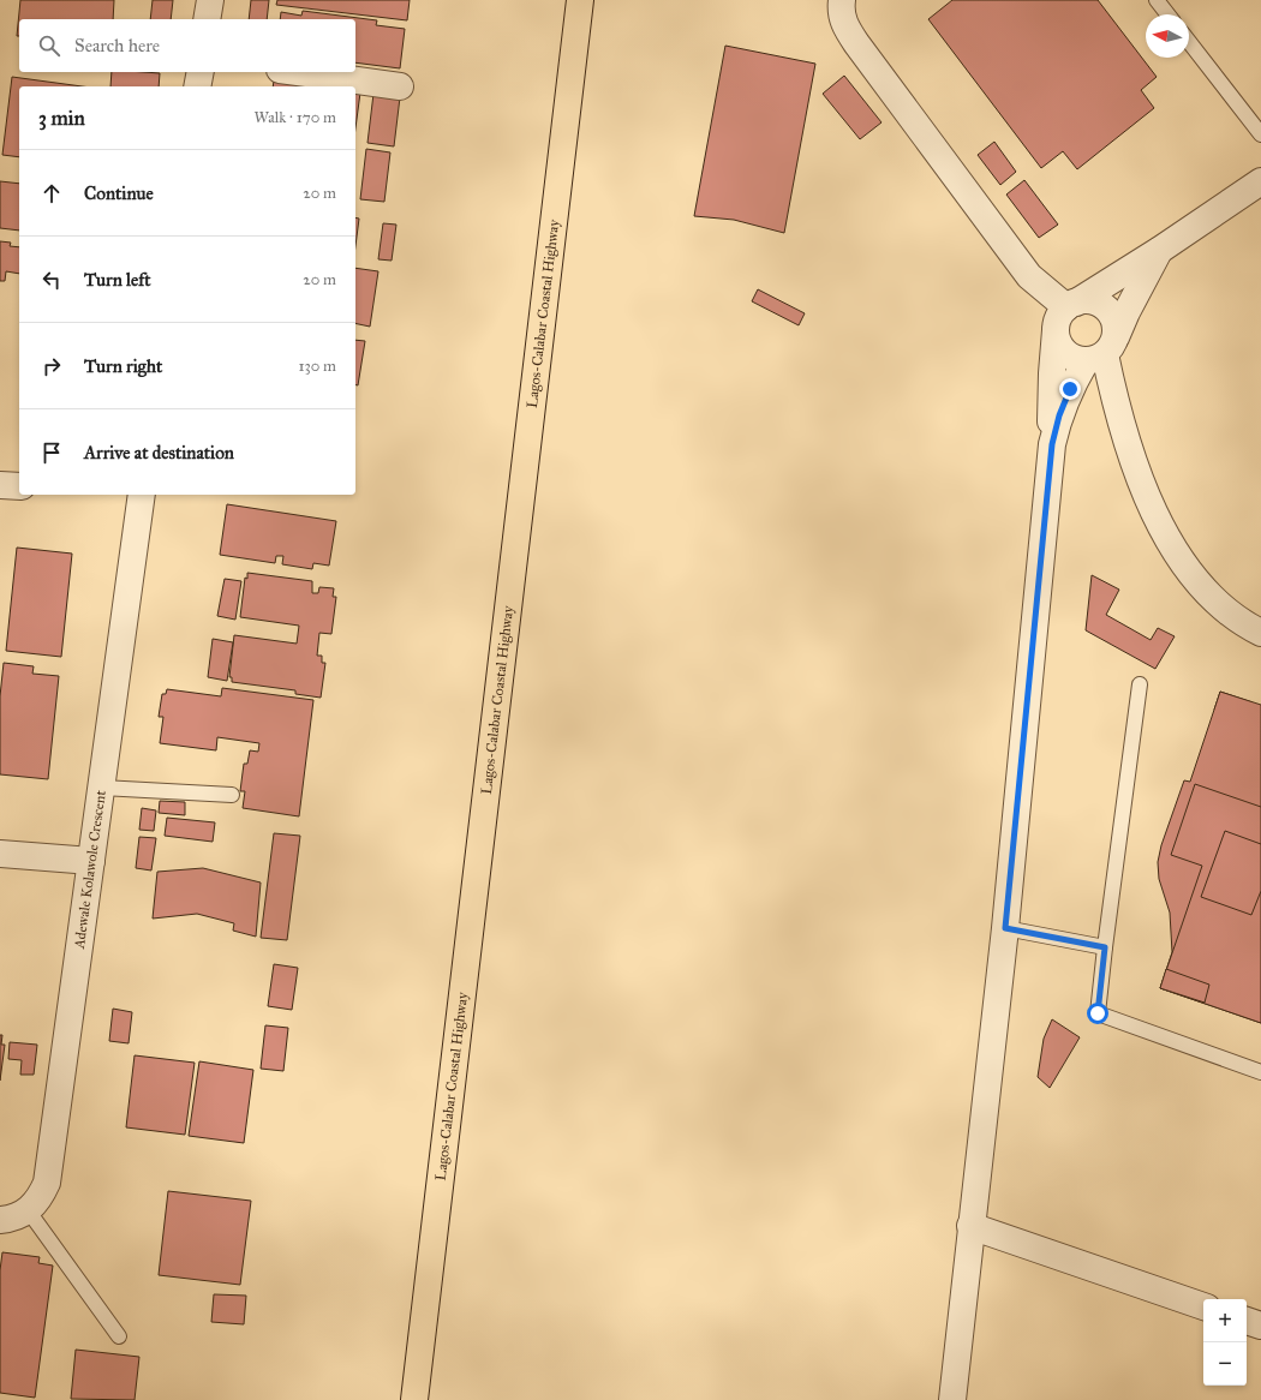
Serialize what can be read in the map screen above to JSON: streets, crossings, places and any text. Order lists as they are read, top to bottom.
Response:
{
  "streets": {
    "highway": ["Lagos-Calabar Coastal Highway"],
    "street": ["Adewale Kolawole Crescent"]
  },
  "north": "left",
  "page": {
    "search": "Search here",
    "heading": ["3 min", "Walk · 170 m"],
    "list": [
      ["Continue", "20 m"],
      ["Turn left", "20 m"],
      ["Turn right", "130 m"],
      "Arrive at destination"
    ],
    "map_buttons": ["+", "−"]
  }
}
